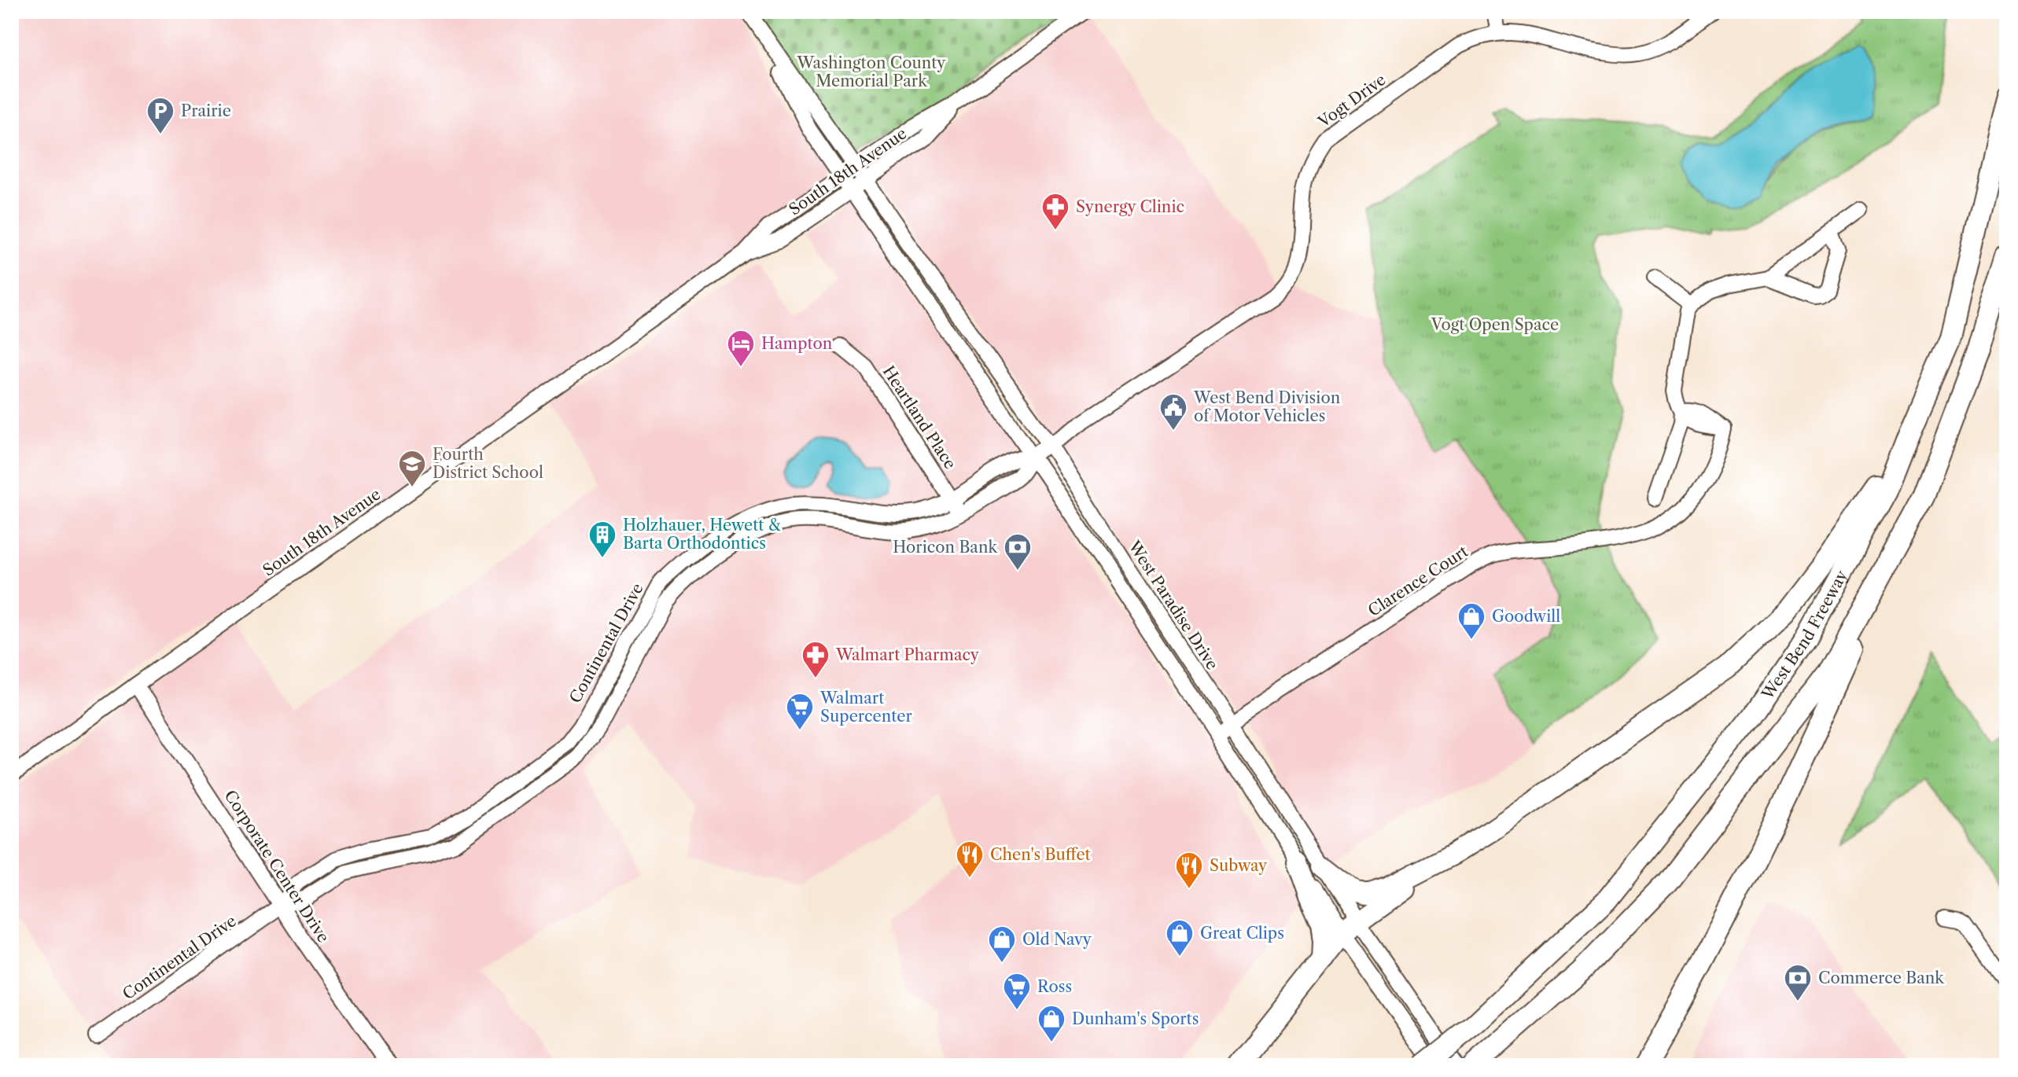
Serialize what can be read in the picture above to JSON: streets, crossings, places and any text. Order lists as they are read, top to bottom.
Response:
{
  "streets": {
    "highway": ["West Bend Freeway"],
    "street": [
      "Vogt Drive",
      "South 18th Avenue",
      "Heartland Place",
      "Clarence Court",
      "West Paradise Drive",
      "Continental Drive",
      "Corporate Center Drive"
    ]
  },
  "crossings": [
    ["Vogt Drive", "West Paradise Drive"],
    ["Vogt Drive", "Continental Drive"],
    ["South 18th Avenue", "West Paradise Drive"],
    ["South 18th Avenue", "Corporate Center Drive"],
    ["Heartland Place", "Continental Drive"],
    ["Clarence Court", "West Paradise Drive"],
    ["West Paradise Drive", "Continental Drive"],
    ["Continental Drive", "Corporate Center Drive"]
  ],
  "parks": ["Washington County Memorial Park", "Vogt Open Space"],
  "places": {
    "parking": ["Prairie"],
    "pharmacy": ["Synergy Clinic", "Walmart Pharmacy"],
    "hotel": ["Hampton"],
    "public building": ["West Bend Division of Motor Vehicles"],
    "school or university": ["Fourth District School"],
    "building": ["Holzhauer, Hewett & Barta Orthodontics"],
    "bank": ["Horicon Bank", "Commerce Bank"],
    "shop": [
      "Goodwill",
      "Great Clips",
      "Old Navy",
      "Dunham's Sports"
    ],
    "supermarket": ["Walmart Supercenter", "Ross"],
    "restaurant": ["Chen's Buffet", "Subway"]
  }
}
